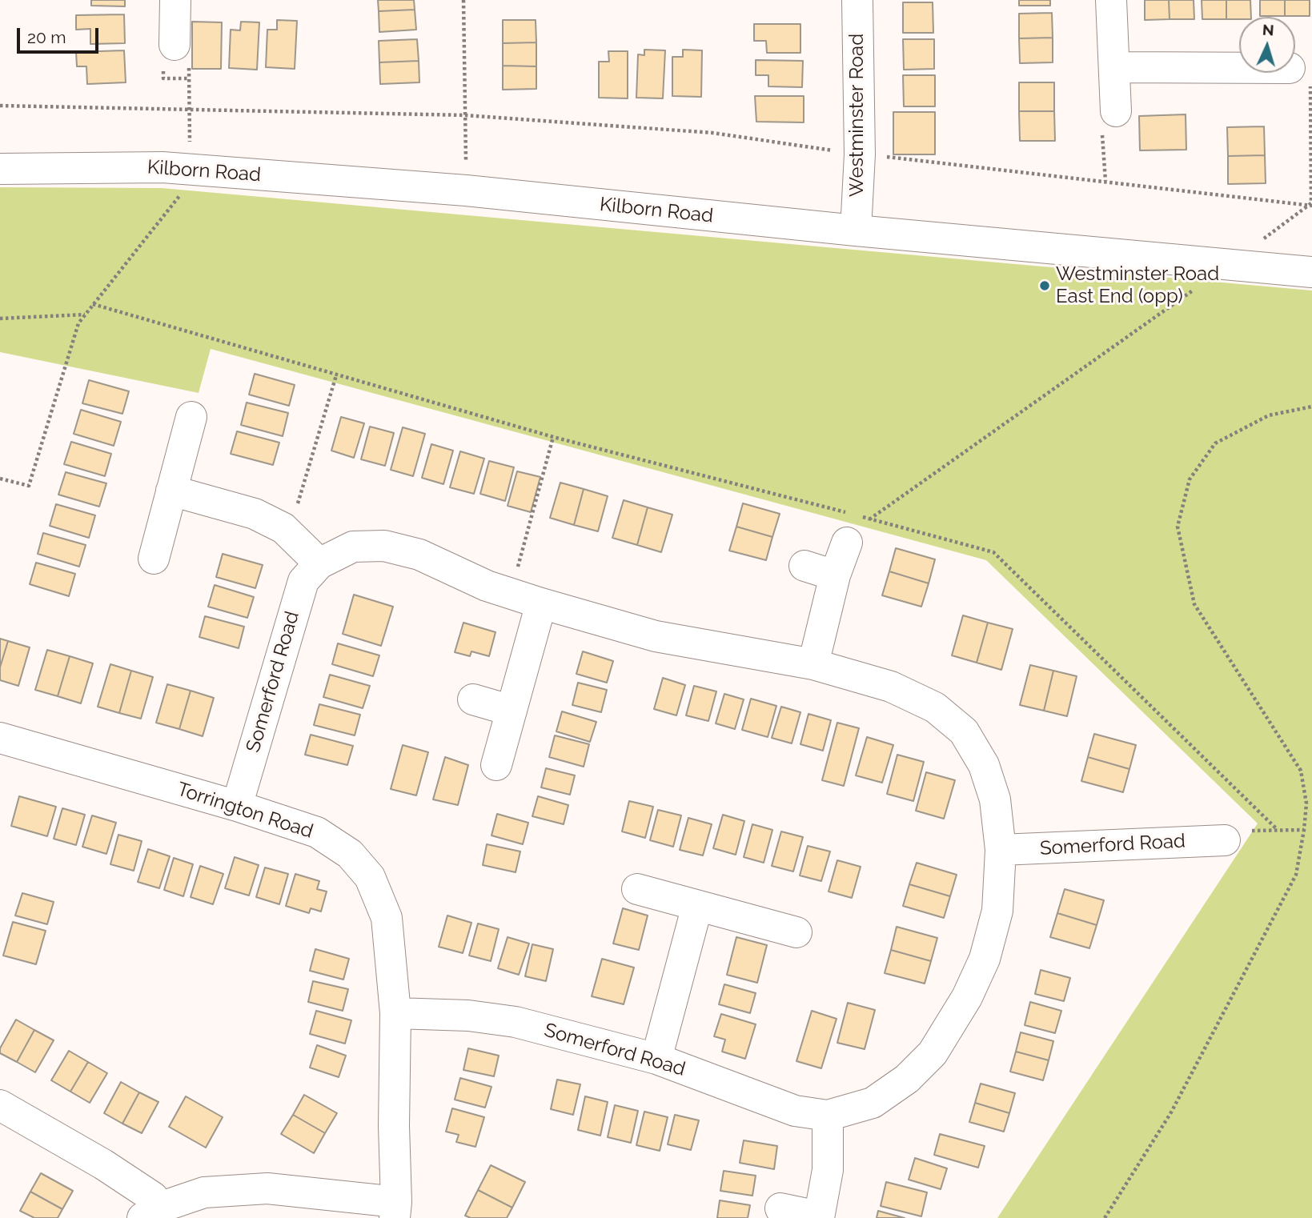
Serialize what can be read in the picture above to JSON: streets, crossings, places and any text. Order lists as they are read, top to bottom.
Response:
{
  "streets": {
    "street": [
      "Westminster Road",
      "Kilborn Road",
      "Somerford Road",
      "Torrington Road"
    ]
  },
  "crossings": [
    ["Westminster Road", "Kilborn Road"],
    ["Somerford Road", "Torrington Road"]
  ],
  "places": ["Westminster Road East End (opp)"],
  "scale_bar": "20 m",
  "north": "top"
}
